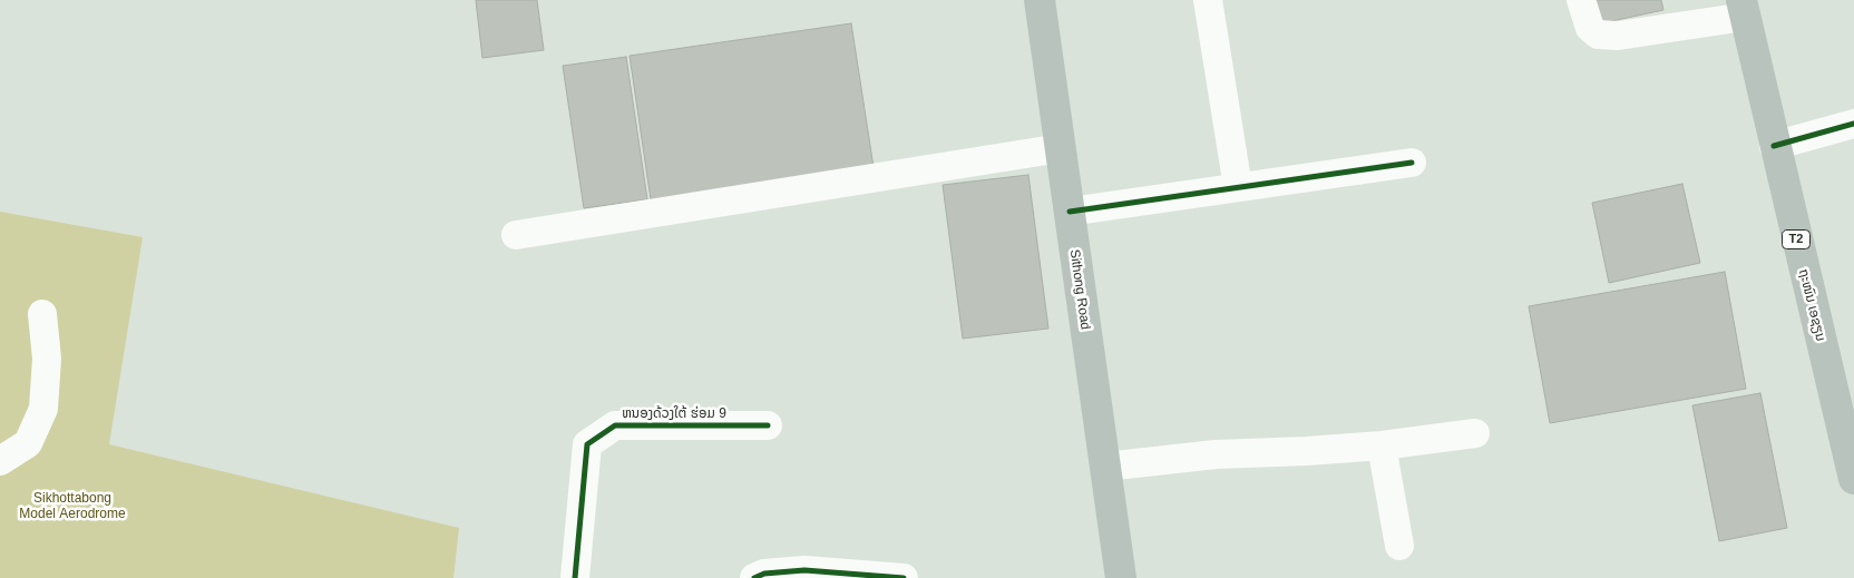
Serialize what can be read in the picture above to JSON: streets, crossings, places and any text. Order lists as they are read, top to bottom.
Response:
{
  "streets": {
    "main road": ["T2", "Sithong Road", "ຖະໜົນ ເອຊຽນ"],
    "street": ["ຫນອງດ້ວງໃຕ້ ຮ່ອມ 9"]
  },
  "parks": ["Sikhottabong Model Aerodrome"]
}
